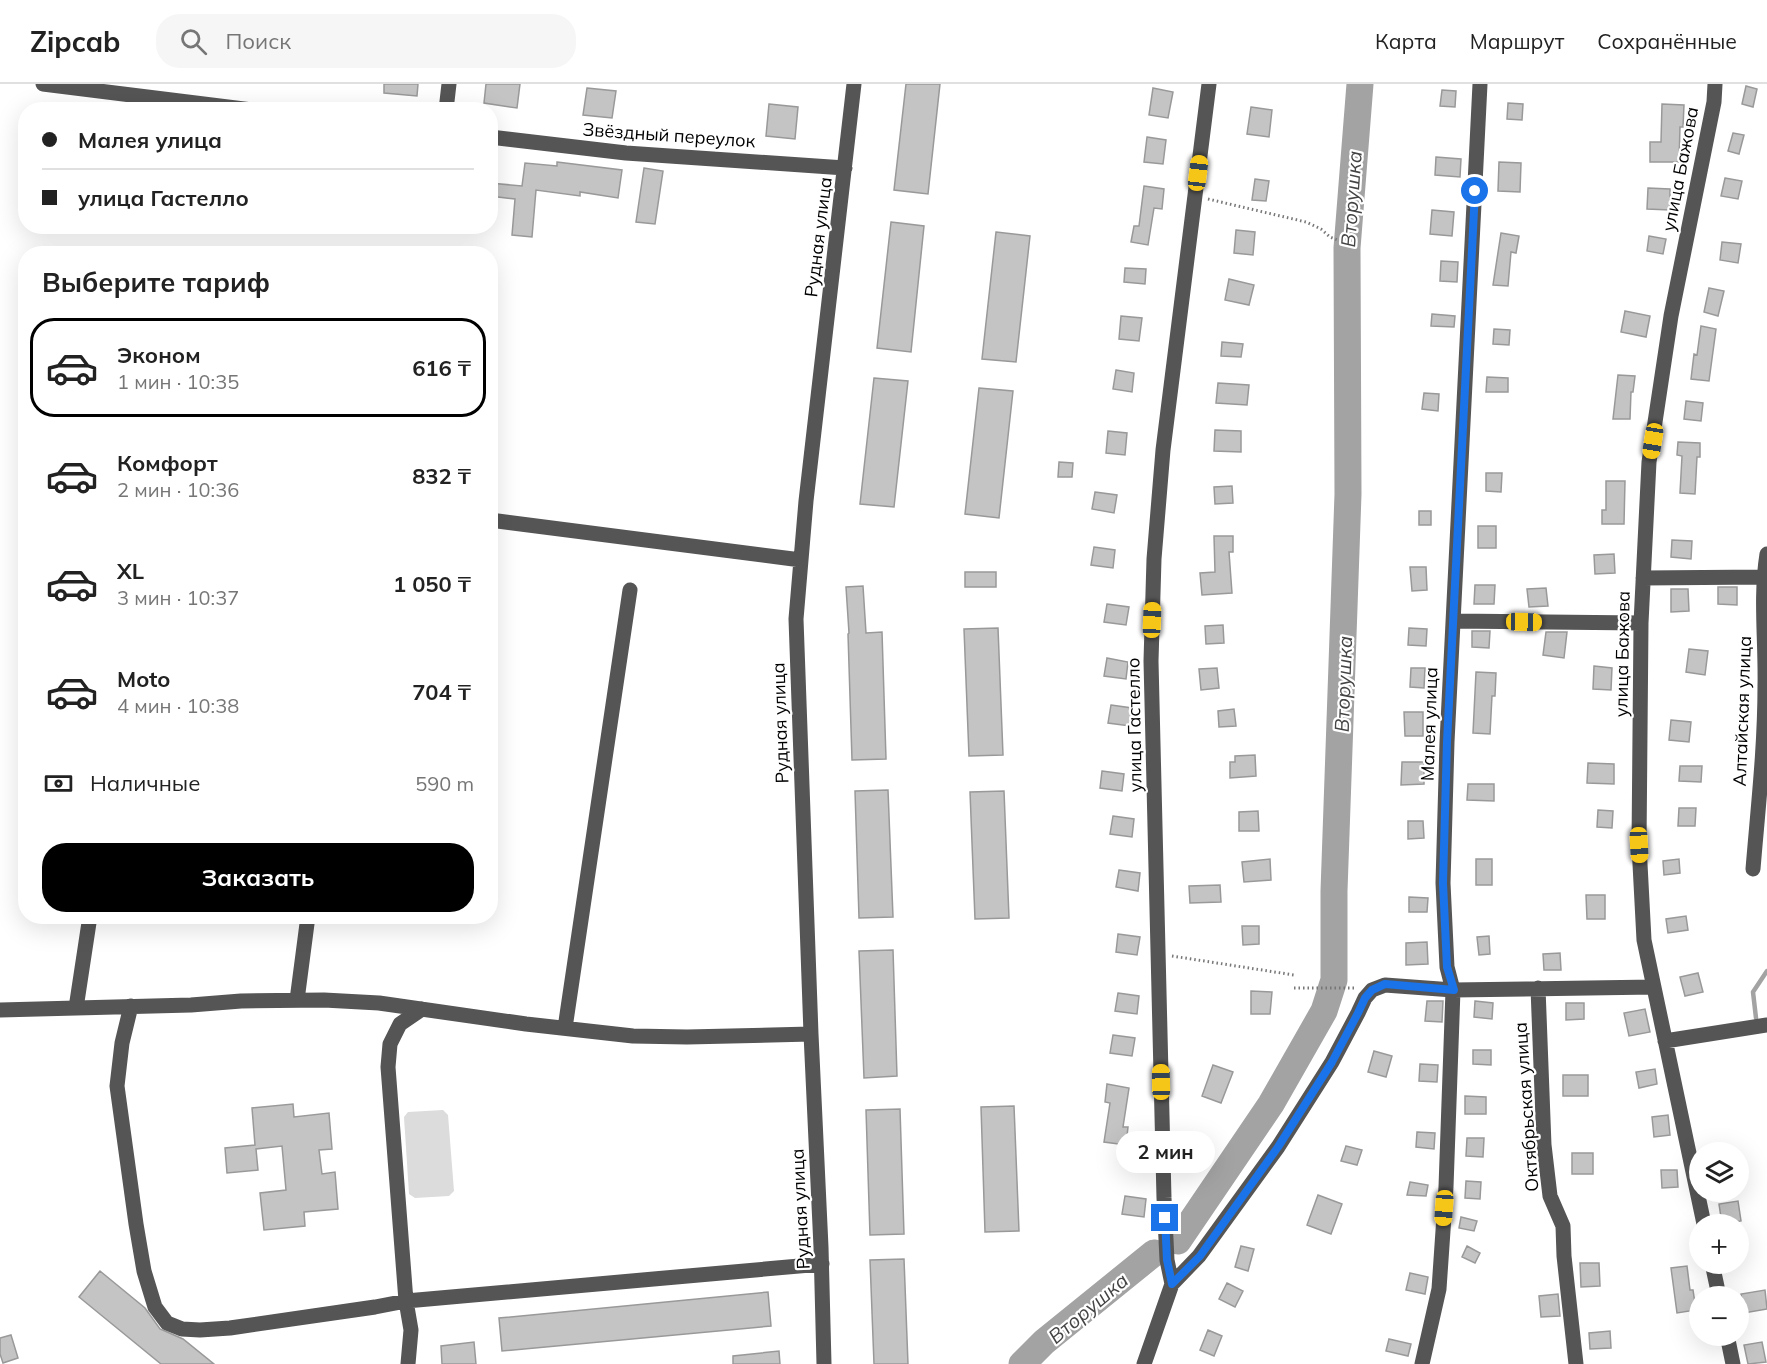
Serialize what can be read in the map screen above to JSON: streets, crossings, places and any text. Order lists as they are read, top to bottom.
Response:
{
  "streets": {
    "street": [
      "Звёздный переулок",
      "улица Бажова",
      "Рудная улица",
      "Алтайская улица",
      "Малея улица",
      "улица Гастелло",
      "Октябрьская улица"
    ]
  },
  "crossings": [
    ["Звёздный переулок", "Рудная улица"]
  ],
  "water": ["Вторушка"],
  "page": {
    "header": "Zipcab",
    "search": "Поиск",
    "nav": ["Карта", "Маршрут", "Сохранённые"],
    "banner": ["Малея улица", "улица Гастелло"],
    "heading": "Выберите тариф",
    "list": [
      {
        "name": "Эконом",
        "note": "1 мин · 10:35",
        "value": "616 ₸"
      },
      {
        "name": "Комфорт",
        "note": "2 мин · 10:36",
        "value": "832 ₸"
      },
      {
        "name": "XL",
        "note": "3 мин · 10:37",
        "value": "1 050 ₸"
      },
      {
        "name": "Moto",
        "note": "4 мин · 10:38",
        "value": "704 ₸"
      }
    ],
    "pay": ["Наличные", "590 m"],
    "buttons": "Заказать",
    "bubble": "2 мин",
    "map_buttons": ["+", "−"]
  }
}
